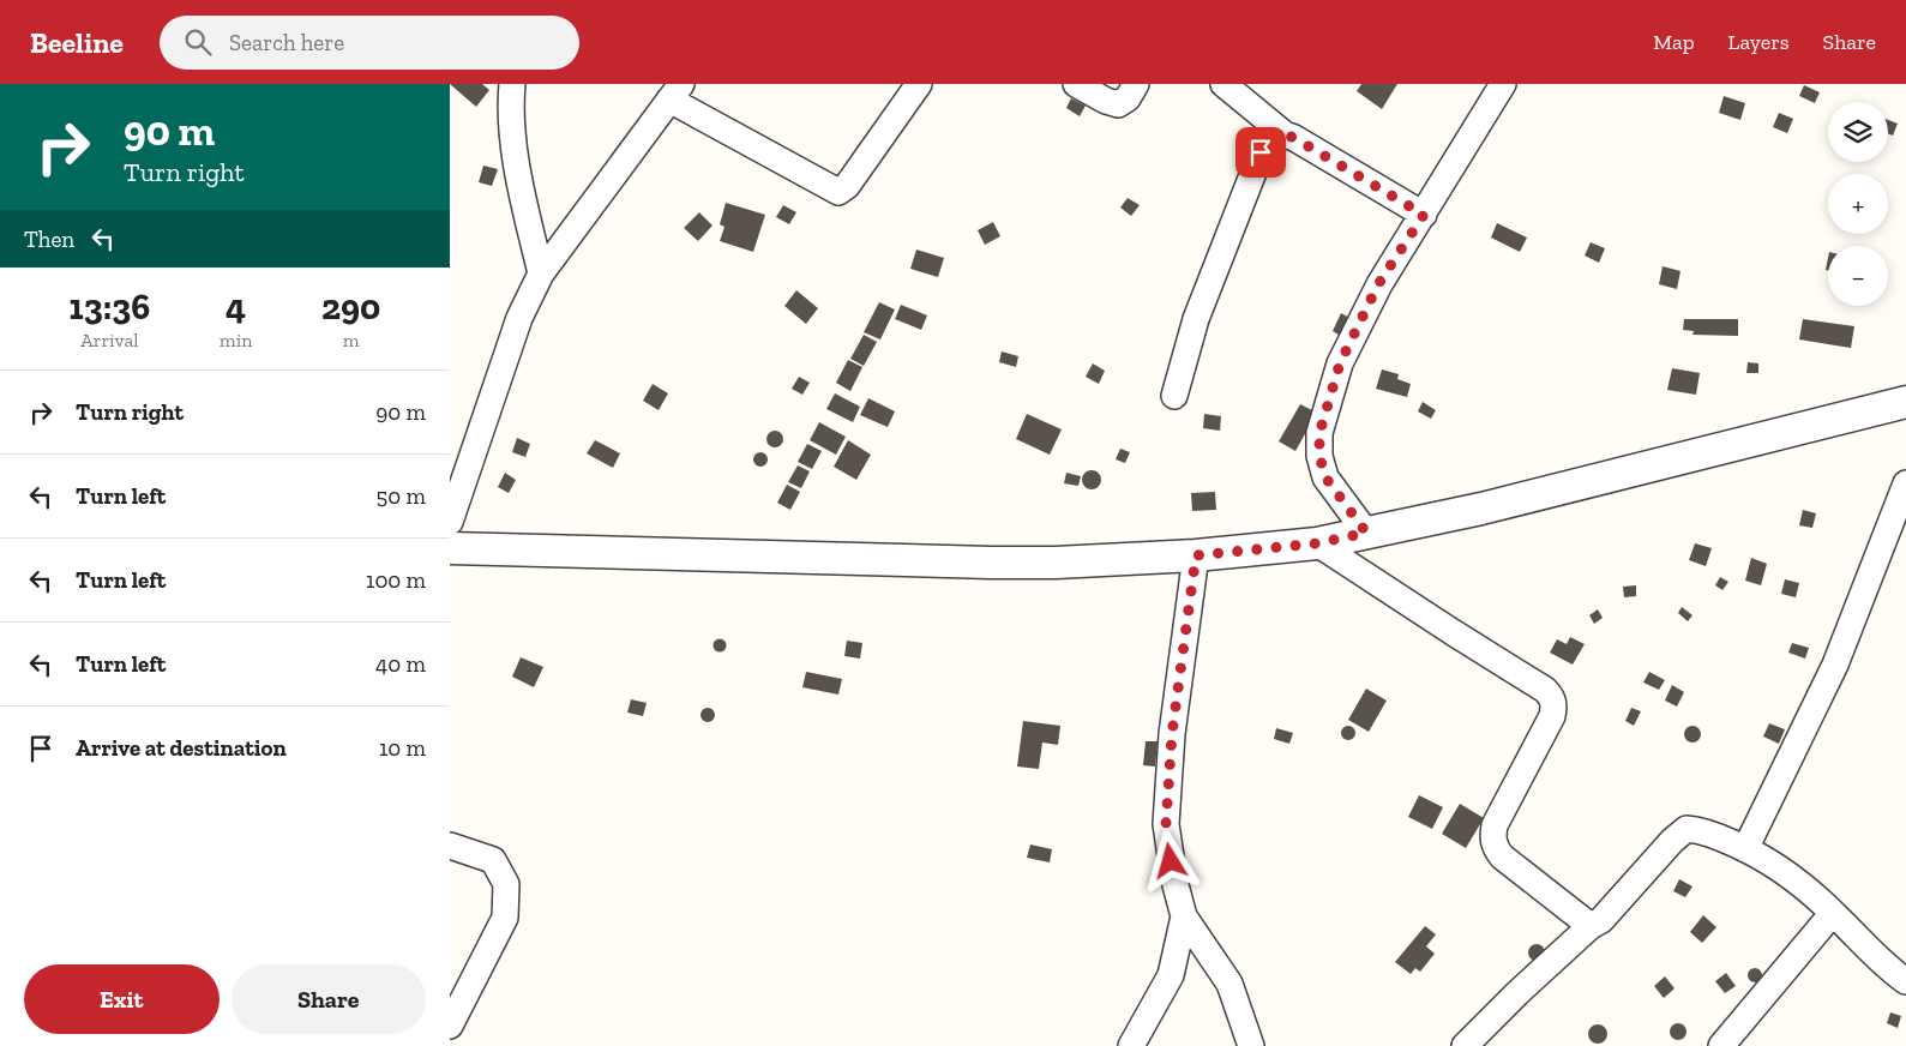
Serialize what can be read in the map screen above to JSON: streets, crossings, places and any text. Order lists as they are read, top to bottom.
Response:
{
  "page": {
    "header": "Beeline",
    "search": "Search here",
    "nav": ["Map", "Layers", "Share"],
    "turn": ["90 m", "Turn right"],
    "map_buttons": ["+", "−"],
    "then": "Then",
    "eta": [
      "13:36",
      "Arrival",
      "4",
      "min",
      "290",
      "m"
    ],
    "list": [
      {
        "name": "Turn right",
        "value": "90 m"
      },
      {
        "name": "Turn left",
        "value": "50 m"
      },
      {
        "name": "Turn left",
        "value": "100 m"
      },
      {
        "name": "Turn left",
        "value": "40 m"
      },
      {
        "name": "Arrive at destination",
        "value": "10 m"
      }
    ],
    "buttons": ["Exit", "Share"]
  }
}
